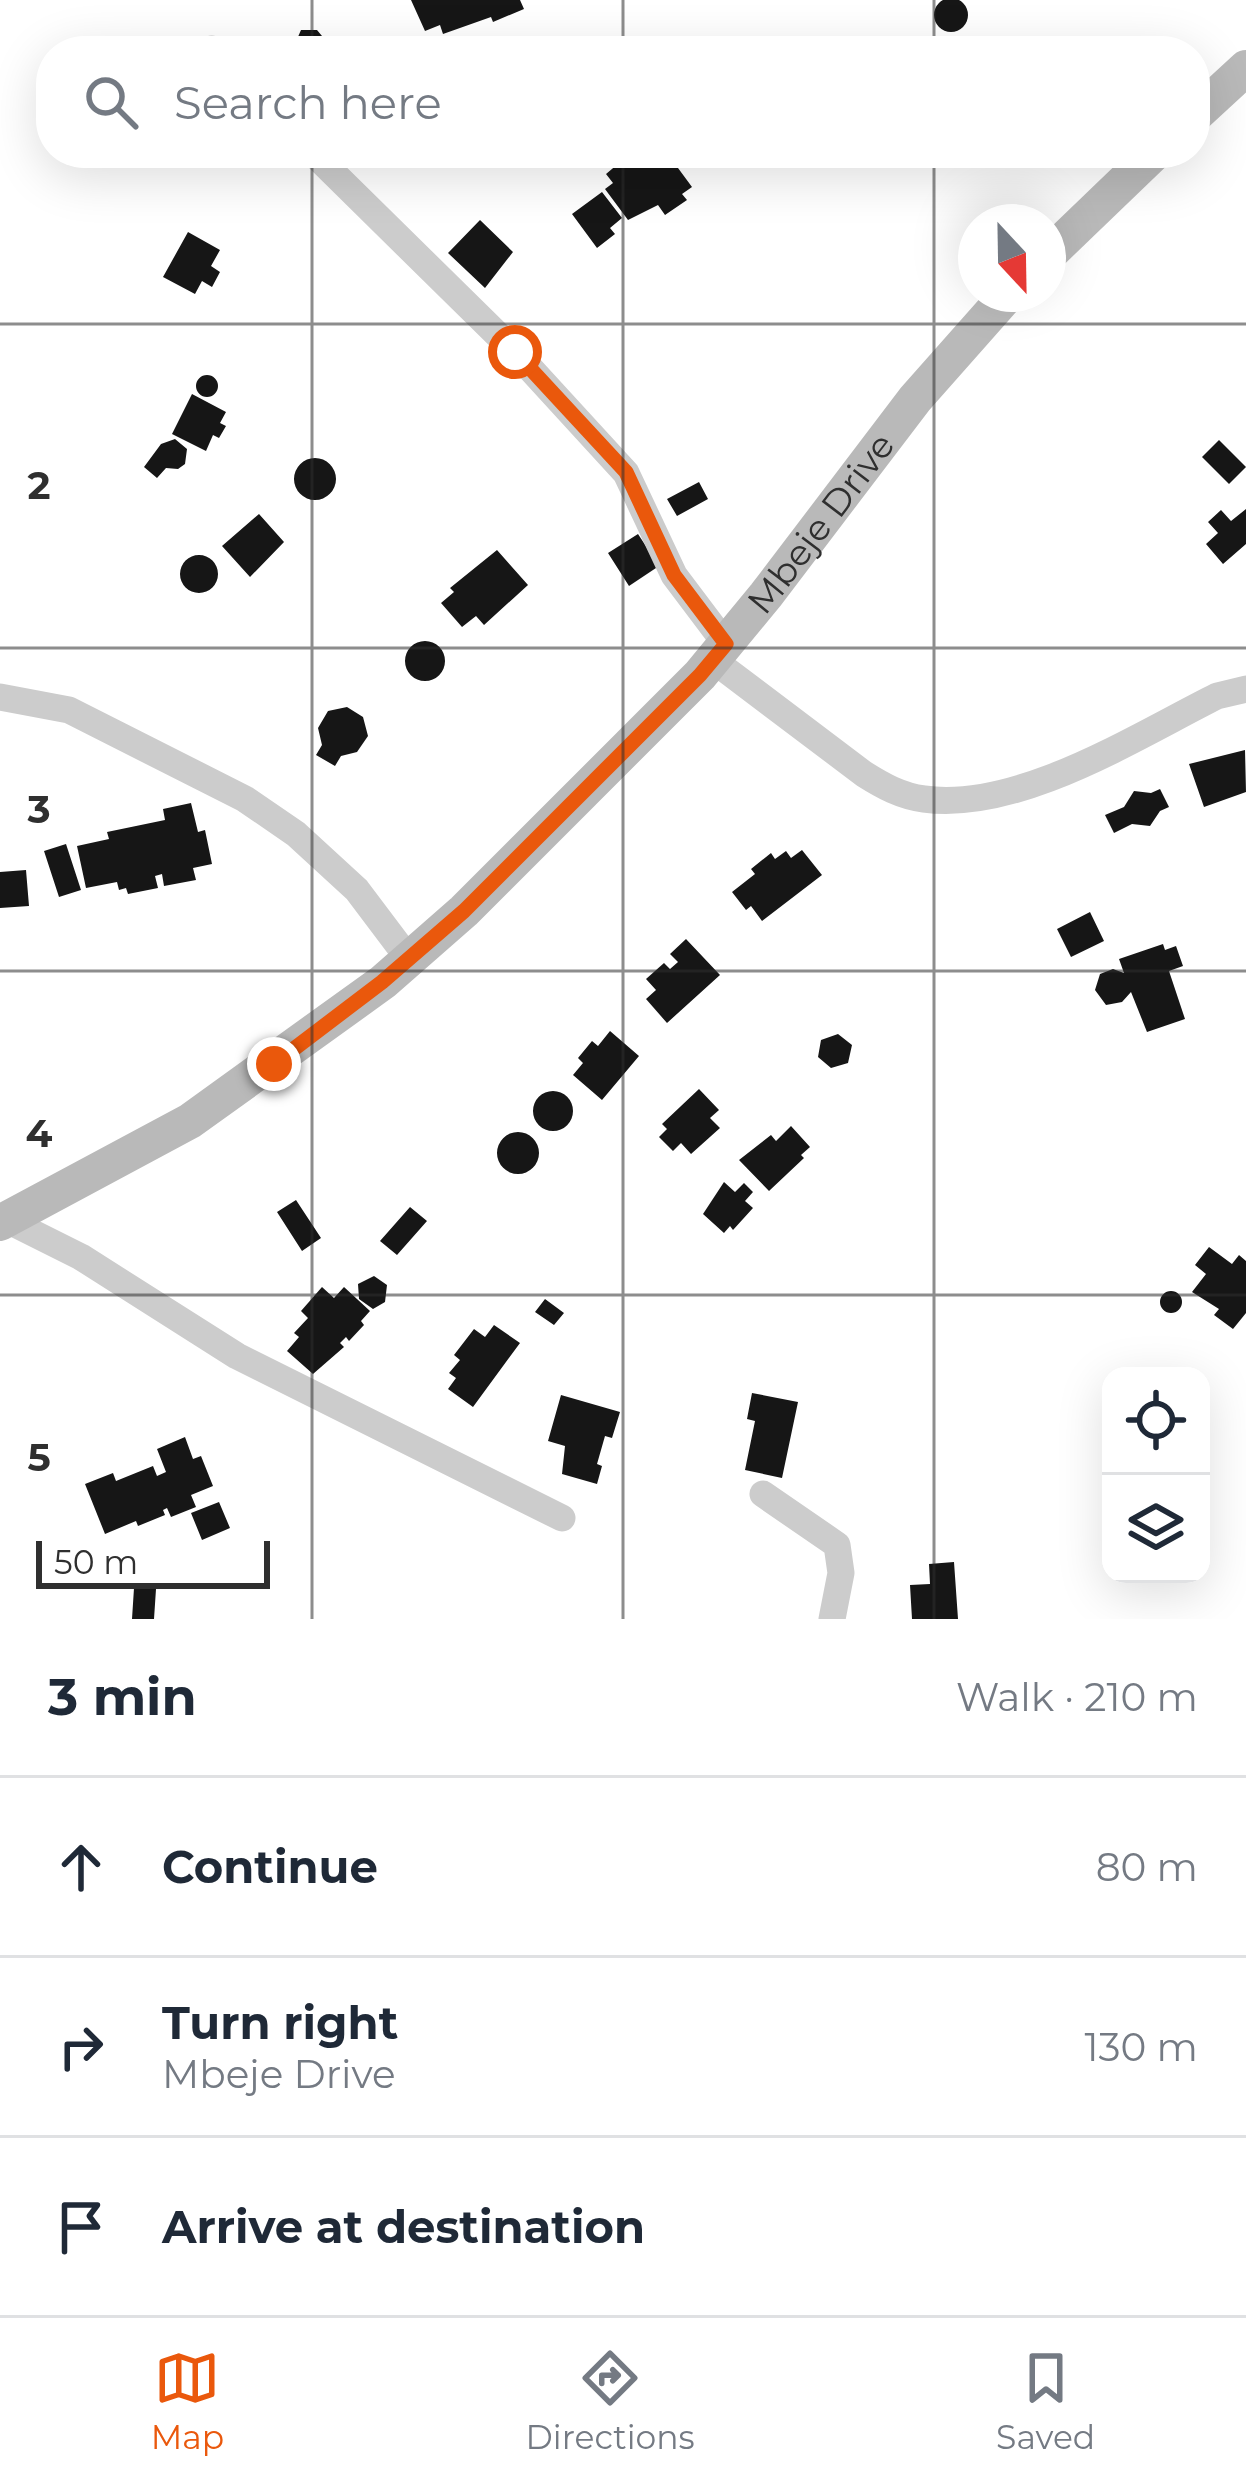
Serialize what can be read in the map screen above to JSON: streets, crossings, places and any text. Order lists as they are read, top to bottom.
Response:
{
  "streets": {
    "street": ["Mbeje Drive"]
  },
  "scale_bar": "50 m",
  "north": "bottom",
  "page": {
    "search": "Search here",
    "scale": "50 m",
    "heading": ["3 min", "Walk · 210 m"],
    "list": [
      ["Continue", "80 m"],
      ["Turn right", "Mbeje Drive", "130 m"],
      "Arrive at destination"
    ],
    "nav": ["Map", "Directions", "Saved"]
  },
  "grid": {
    "rows": [
      "2",
      "3",
      "4",
      "5"
    ]
  }
}
